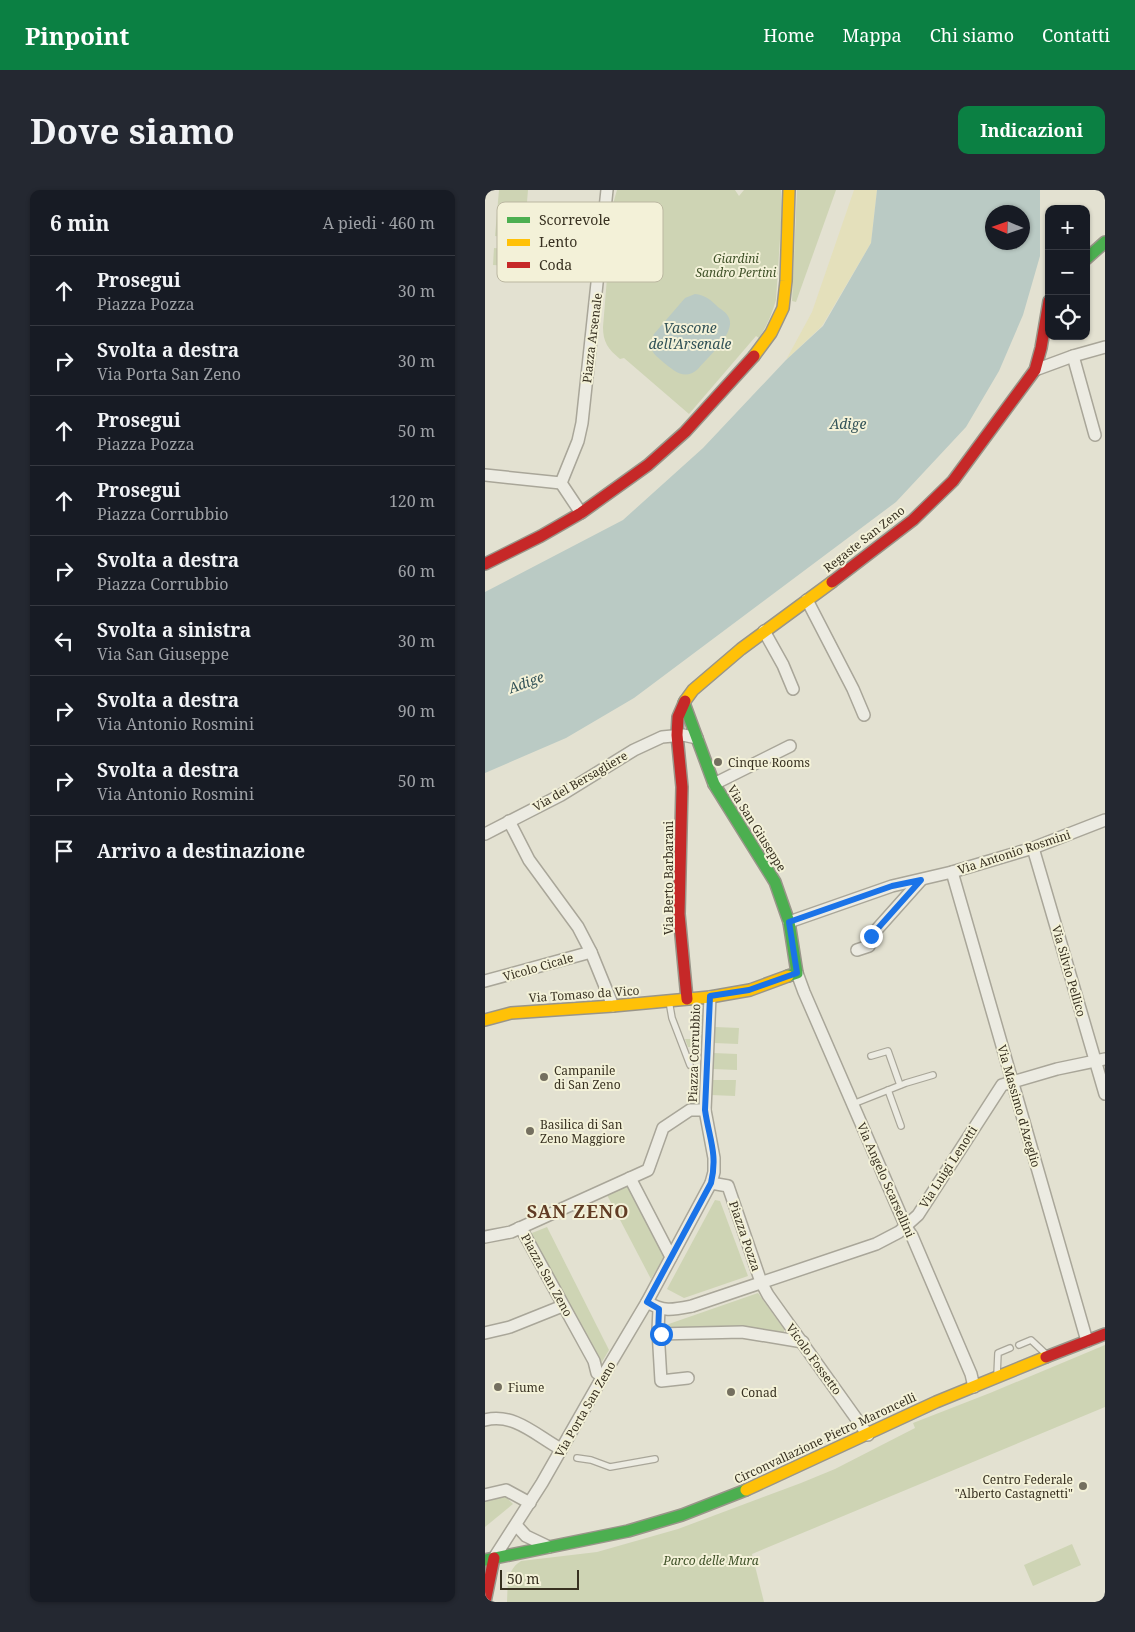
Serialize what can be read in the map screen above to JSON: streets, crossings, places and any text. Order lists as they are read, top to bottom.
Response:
{
  "streets": {
    "street": [
      "Piazza Arsenale",
      "Regaste San Zeno",
      "Via del Bersagliere",
      "Via San Giuseppe",
      "Via Antonio Rosmini",
      "Via Berto Barbarani",
      "Vicolo Cicale",
      "Via Silvio Pellico",
      "Via Tomaso da Vico",
      "Piazza Corrubbio",
      "Via Massimo d'Azeglio",
      "Via Luigi Lenotti",
      "Via Angelo Scarsellini",
      "Piazza Pozza",
      "Piazza San Zeno",
      "Vicolo Fossetto",
      "Via Porta San Zeno",
      "Circonvallazione Pietro Maroncelli"
    ]
  },
  "crossings": [
    ["Regaste San Zeno", "Via San Giuseppe"],
    ["Regaste San Zeno", "Via Berto Barbarani"],
    ["Via del Bersagliere", "Via Berto Barbarani"],
    ["Via San Giuseppe", "Via Antonio Rosmini"],
    ["Via San Giuseppe", "Via Berto Barbarani"],
    ["Via San Giuseppe", "Piazza Corrubbio"],
    ["Via San Giuseppe", "Via Angelo Scarsellini"],
    ["Via Antonio Rosmini", "Via Silvio Pellico"],
    ["Via Antonio Rosmini", "Via Massimo d'Azeglio"],
    ["Via Berto Barbarani", "Via Tomaso da Vico"],
    ["Via Berto Barbarani", "Piazza Corrubbio"],
    ["Via Tomaso da Vico", "Piazza Corrubbio"],
    ["Piazza Corrubbio", "Via Angelo Scarsellini"],
    ["Piazza Corrubbio", "Piazza Pozza"],
    ["Piazza Corrubbio", "Piazza San Zeno"],
    ["Via Massimo d'Azeglio", "Via Luigi Lenotti"],
    ["Via Massimo d'Azeglio", "Circonvallazione Pietro Maroncelli"],
    ["Via Luigi Lenotti", "Via Angelo Scarsellini"],
    ["Via Luigi Lenotti", "Piazza Pozza"],
    ["Via Luigi Lenotti", "Vicolo Fossetto"],
    ["Via Angelo Scarsellini", "Circonvallazione Pietro Maroncelli"],
    ["Piazza Pozza", "Vicolo Fossetto"],
    ["Vicolo Fossetto", "Circonvallazione Pietro Maroncelli"],
    ["Via Porta San Zeno", "Circonvallazione Pietro Maroncelli"]
  ],
  "districts": ["SAN ZENO"],
  "water": ["Vascone dell'Arsenale", "Adige"],
  "parks": ["Giardini Sandro Pertini", "Parco delle Mura"],
  "places": [
    "Cinque Rooms",
    "Campanile di San Zeno",
    "Basilica di San Zeno Maggiore",
    "Fiume",
    "Conad",
    "Centro Federale \"Alberto Castagnetti\""
  ],
  "legend": ["Scorrevole", "Lento", "Coda"],
  "scale_bar": "50 m",
  "north": "left",
  "page": {
    "header": "Pinpoint",
    "nav": [
      "Home",
      "Mappa",
      "Chi siamo",
      "Contatti"
    ],
    "buttons": "Indicazioni",
    "title": "Dove siamo",
    "heading": ["6 min", "A piedi · 460 m"],
    "map_buttons": ["+", "−"],
    "list": [
      ["Prosegui", "Piazza Pozza", "30 m"],
      ["Svolta a destra", "Via Porta San Zeno", "30 m"],
      ["Prosegui", "Piazza Pozza", "50 m"],
      ["Prosegui", "Piazza Corrubbio", "120 m"],
      ["Svolta a destra", "Piazza Corrubbio", "60 m"],
      ["Svolta a sinistra", "Via San Giuseppe", "30 m"],
      ["Svolta a destra", "Via Antonio Rosmini", "90 m"],
      ["Svolta a destra", "Via Antonio Rosmini", "50 m"],
      "Arrivo a destinazione"
    ],
    "scale": "50 m"
  }
}
